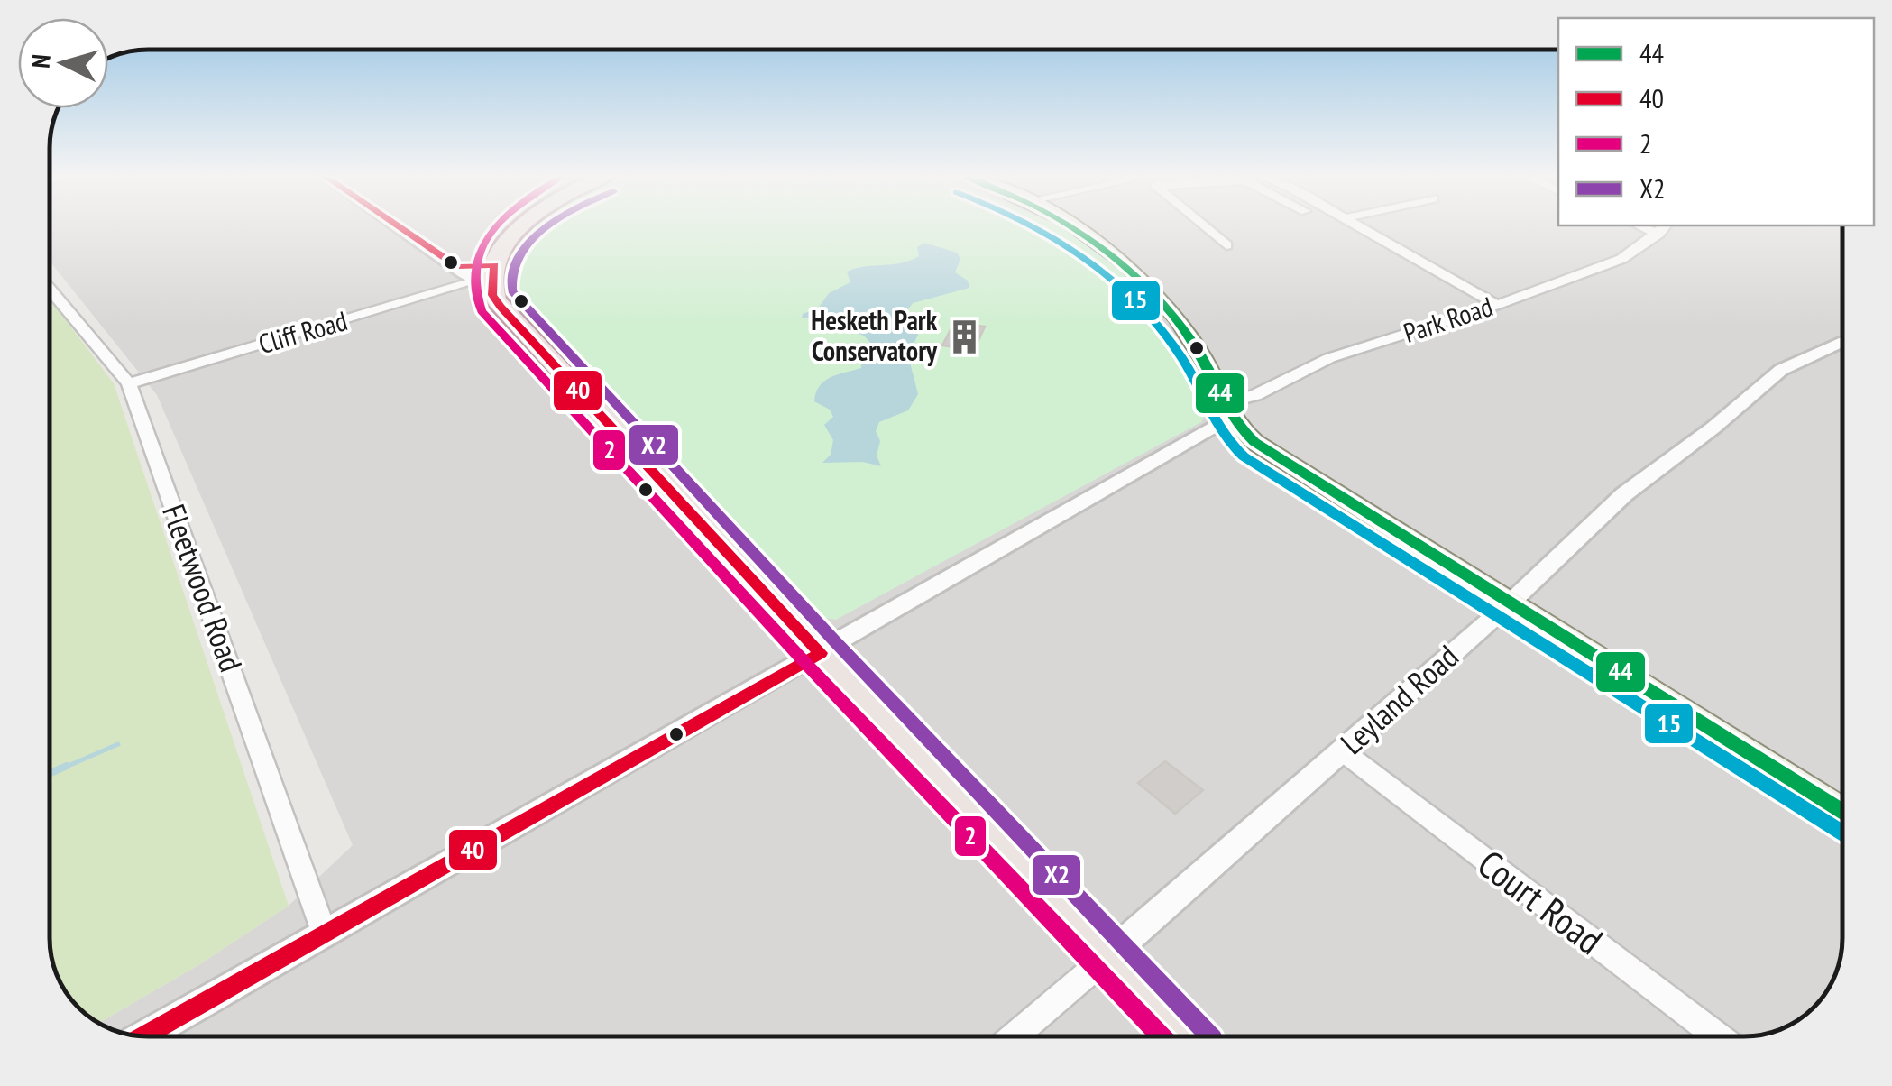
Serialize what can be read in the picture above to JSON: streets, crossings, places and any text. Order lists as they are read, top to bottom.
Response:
{
  "streets": {
    "street": [
      "Park Road",
      "Cliff Road",
      "Fleetwood Road",
      "Leyland Road",
      "Court Road"
    ]
  },
  "crossings": [
    ["Park Road", "Fleetwood Road"],
    ["Cliff Road", "Fleetwood Road"],
    ["Leyland Road", "Court Road"]
  ],
  "places": {
    "building": ["Hesketh Park Conservatory"]
  },
  "lines": [
    "transit line 44",
    "transit line 40",
    "transit line 2",
    "transit line X2",
    "transit line 15"
  ],
  "legend": [
    "44",
    "40",
    "2",
    "X2"
  ],
  "north": "left"
}
